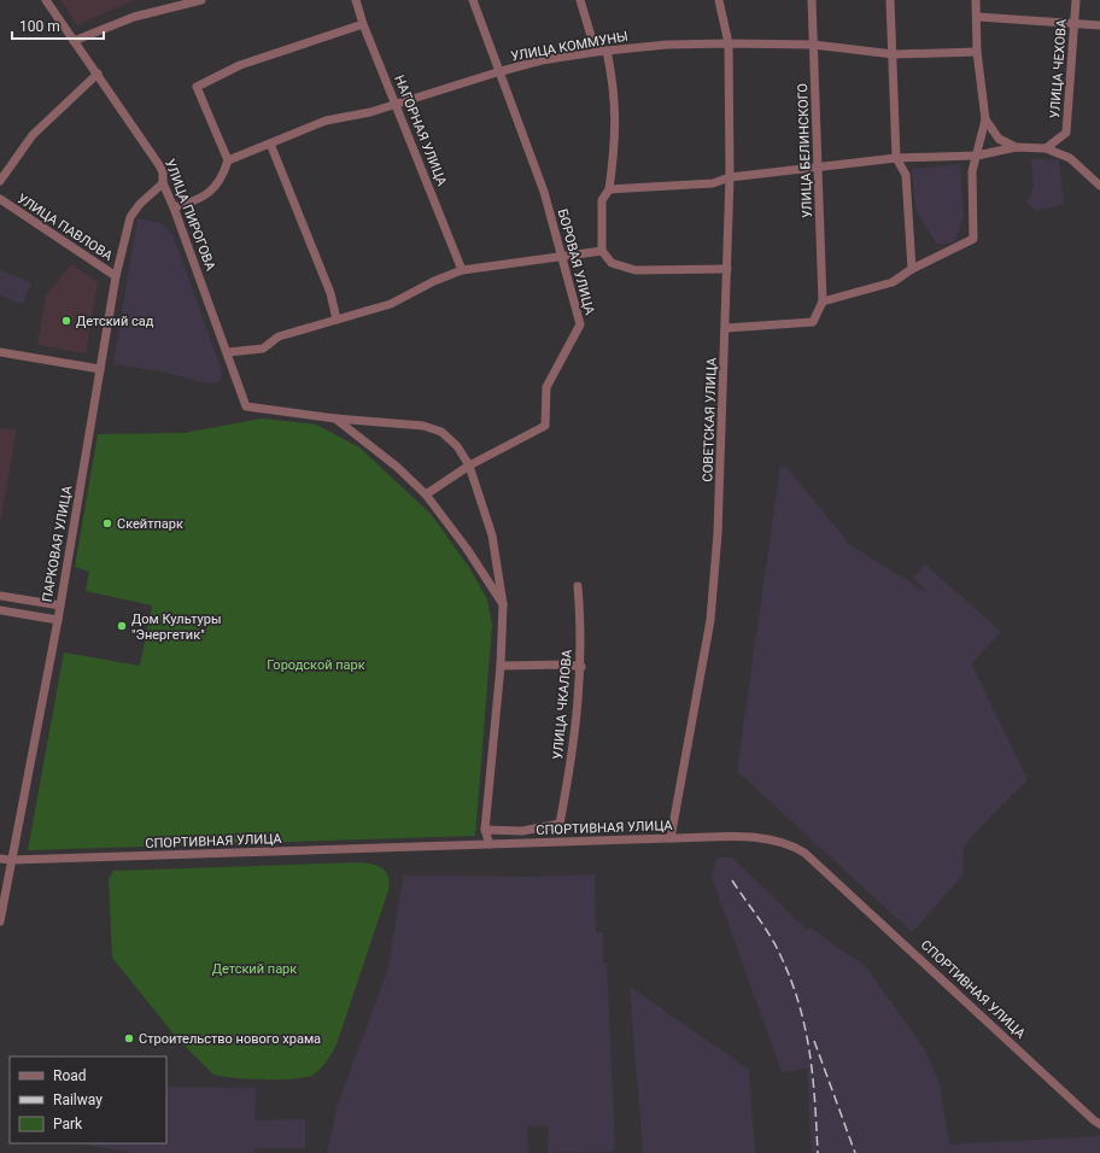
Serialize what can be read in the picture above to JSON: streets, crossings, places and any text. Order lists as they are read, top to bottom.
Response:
{
  "streets": {
    "street": [
      "УЛИЦА КОММУНЫ",
      "УЛИЦА ЧЕХОВА",
      "НАГОРНАЯ УЛИЦА",
      "УЛИЦА БЕЛИНСКОГО",
      "УЛИЦА ПИРОГОВА",
      "УЛИЦА ПАВЛОВА",
      "БОРОВАЯ УЛИЦА",
      "СОВЕТСКАЯ УЛИЦА",
      "ПАРКОВАЯ УЛИЦА",
      "УЛИЦА ЧКАЛОВА",
      "СПОРТИВНАЯ УЛИЦА"
    ]
  },
  "crossings": [
    ["УЛИЦА КОММУНЫ", "НАГОРНАЯ УЛИЦА"],
    ["УЛИЦА КОММУНЫ", "УЛИЦА БЕЛИНСКОГО"],
    ["УЛИЦА КОММУНЫ", "БОРОВАЯ УЛИЦА"],
    ["УЛИЦА КОММУНЫ", "СОВЕТСКАЯ УЛИЦА"],
    ["УЛИЦА ПИРОГОВА", "ПАРКОВАЯ УЛИЦА"],
    ["УЛИЦА ПАВЛОВА", "ПАРКОВАЯ УЛИЦА"],
    ["СОВЕТСКАЯ УЛИЦА", "СПОРТИВНАЯ УЛИЦА"],
    ["ПАРКОВАЯ УЛИЦА", "СПОРТИВНАЯ УЛИЦА"]
  ],
  "parks": ["Городской парк", "Детский парк"],
  "places": [
    "Детский сад",
    "Скейтпарк",
    "Дом Культуры \"Энергетик\"",
    "Строительство нового храма"
  ],
  "legend": ["Road", "Railway", "Park"],
  "scale_bar": "100 m"
}
